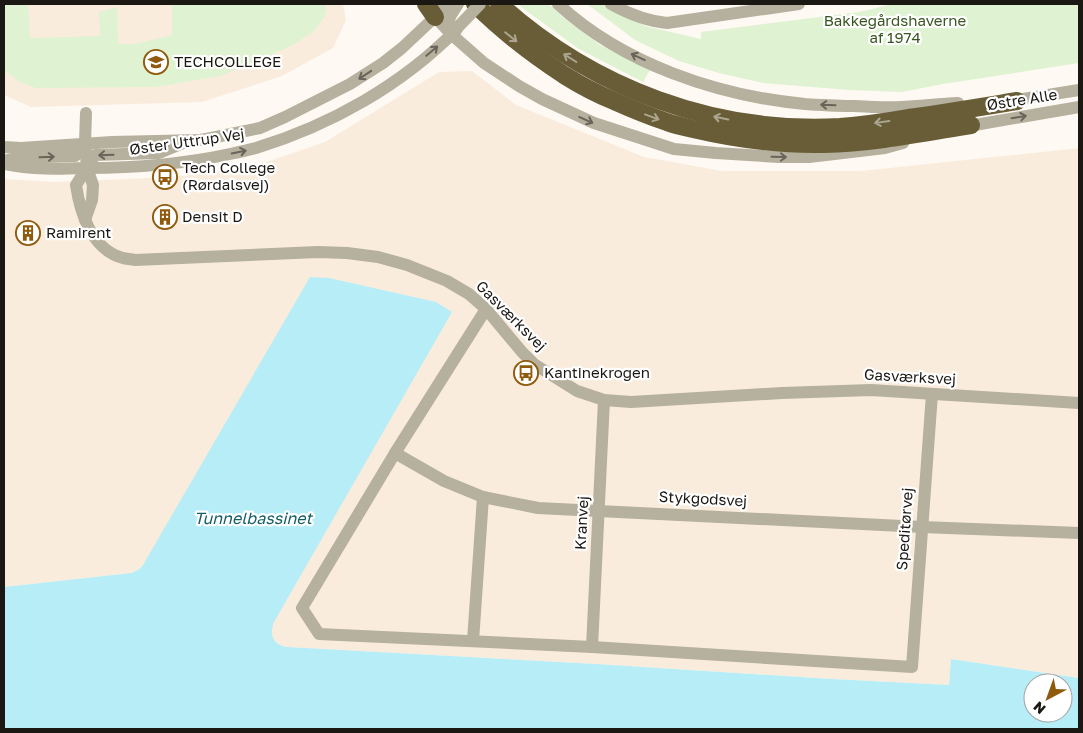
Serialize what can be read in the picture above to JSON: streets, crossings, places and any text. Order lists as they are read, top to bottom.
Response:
{
  "streets": {
    "street": [
      "Østre Alle",
      "Øster Uttrup Vej",
      "Gasværksvej",
      "Stykgodsvej",
      "Kranvej",
      "Speditørvej"
    ]
  },
  "crossings": [
    ["Østre Alle", "Øster Uttrup Vej"],
    ["Øster Uttrup Vej", "Gasværksvej"],
    ["Gasværksvej", "Kranvej"],
    ["Gasværksvej", "Speditørvej"],
    ["Stykgodsvej", "Kranvej"],
    ["Stykgodsvej", "Speditørvej"],
    ["Kranvej", "Speditørvej"]
  ],
  "water": ["Tunnelbassinet"],
  "parks": ["Bakkegårdshaverne af 1974"],
  "places": {
    "school or university": ["TECHCOLLEGE"],
    "bus stop": ["Tech College (Rørdalsvej)", "Kantinekrogen"],
    "building": ["Densit D", "Ramirent"]
  },
  "north": "bottom left"
}
